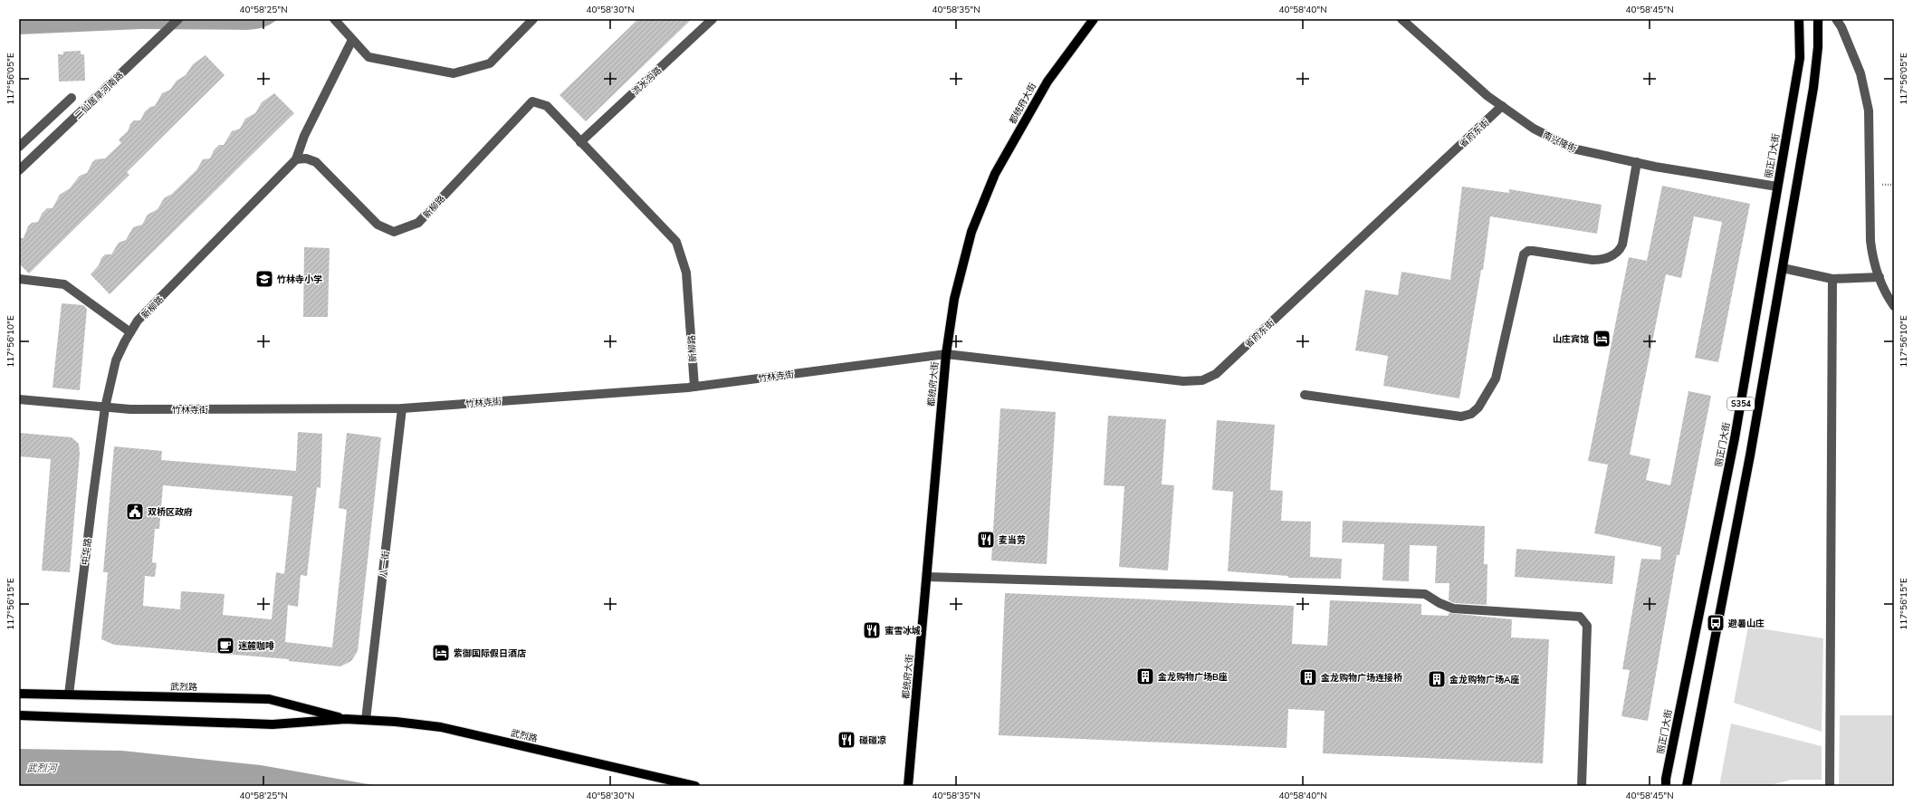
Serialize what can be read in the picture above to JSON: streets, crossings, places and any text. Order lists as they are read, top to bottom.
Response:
{
  "streets": {
    "main road": [
      "都统府大街",
      "丽正门大街",
      "S354",
      "武烈路"
    ],
    "street": [
      "流水沟路",
      "二仙居旱河南路",
      "省府东街",
      "南兴隆街",
      "新柳路",
      "竹林寺街",
      "中华路",
      "八一街"
    ]
  },
  "crossings": [
    ["流水沟路", "新柳路"],
    ["都统府大街", "省府东街"],
    ["都统府大街", "竹林寺街"],
    ["省府东街", "南兴隆街"],
    ["省府东街", "竹林寺街"],
    ["南兴隆街", "丽正门大街"],
    ["新柳路", "竹林寺街"],
    ["新柳路", "中华路"],
    ["竹林寺街", "中华路"],
    ["竹林寺街", "八一街"],
    ["中华路", "武烈路"],
    ["八一街", "武烈路"]
  ],
  "water": ["武烈河"],
  "places": {
    "school or university": ["竹林寺小学"],
    "hotel": ["山庄宾馆", "紫御国际假日酒店"],
    "public building": ["双桥区政府"],
    "restaurant": ["麦当劳", "蜜雪冰城", "碰碰凉"],
    "bus stop": ["避暑山庄"],
    "cafe": ["迷麓咖啡"],
    "building": ["金龙购物广场B座", "金龙购物广场连接桥", "金龙购物广场A座"]
  },
  "coordinates": [
    "40°58'25\"N",
    "40°58'30\"N",
    "40°58'35\"N",
    "40°58'40\"N",
    "40°58'45\"N",
    "117°56'05\"E",
    "117°56'10\"E",
    "117°56'15\"E"
  ]
}
